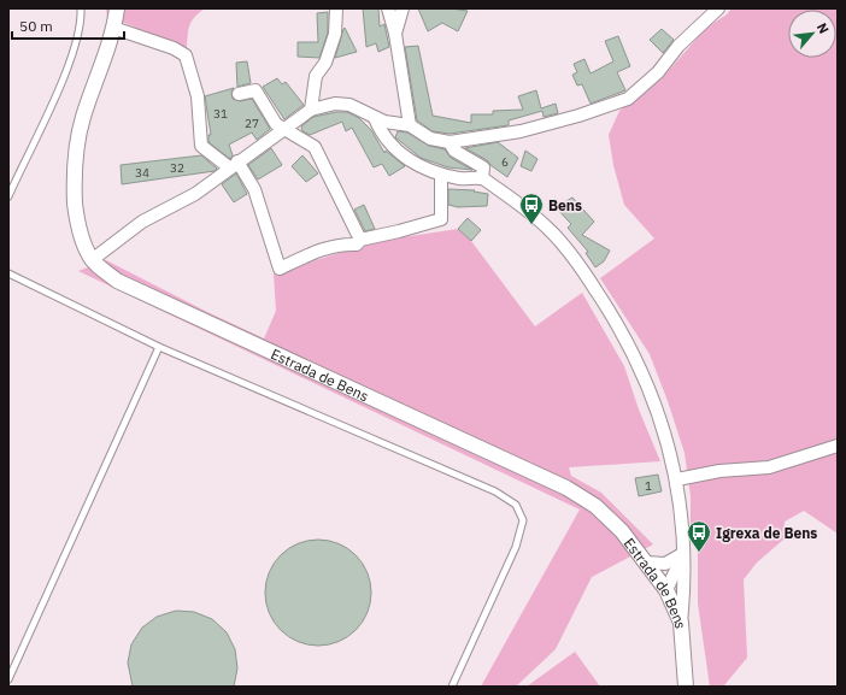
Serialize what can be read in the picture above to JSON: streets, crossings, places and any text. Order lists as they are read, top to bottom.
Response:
{
  "streets": {
    "street": ["Estrada de Bens"]
  },
  "places": {
    "bus stop": ["Bens", "Igrexa de Bens"]
  },
  "house_numbers": [
    "31",
    "27",
    "6",
    "32",
    "34",
    "1"
  ],
  "scale_bar": "50 m",
  "north": "top right"
}
